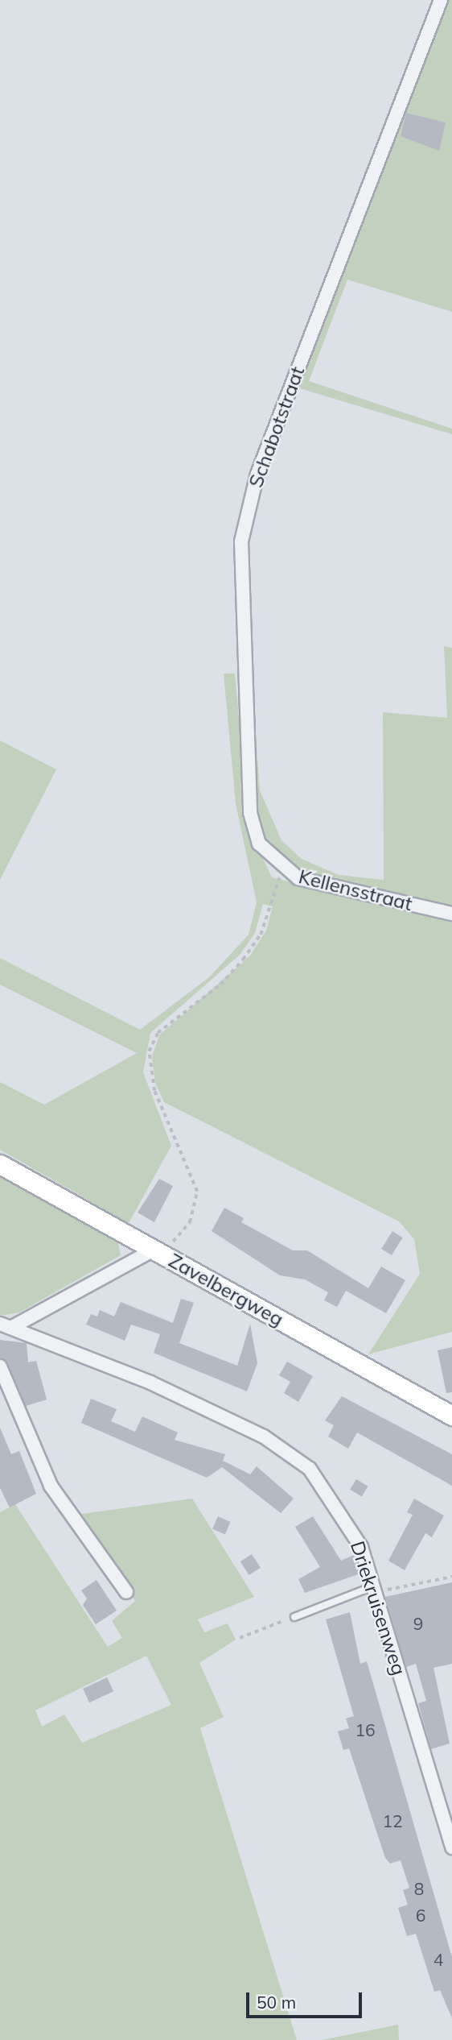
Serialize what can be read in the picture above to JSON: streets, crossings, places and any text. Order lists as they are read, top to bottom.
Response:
{
  "streets": {
    "main road": ["Zavelbergweg"],
    "street": ["Schabotstraat", "Kellensstraat", "Driekruisenweg"]
  },
  "crossings": [
    ["Schabotstraat", "Kellensstraat"],
    ["Kellensstraat", "Zavelbergweg"]
  ],
  "house_numbers": [
    "9",
    "16",
    "12",
    "8",
    "6",
    "4"
  ],
  "scale_bar": "50 m"
}
